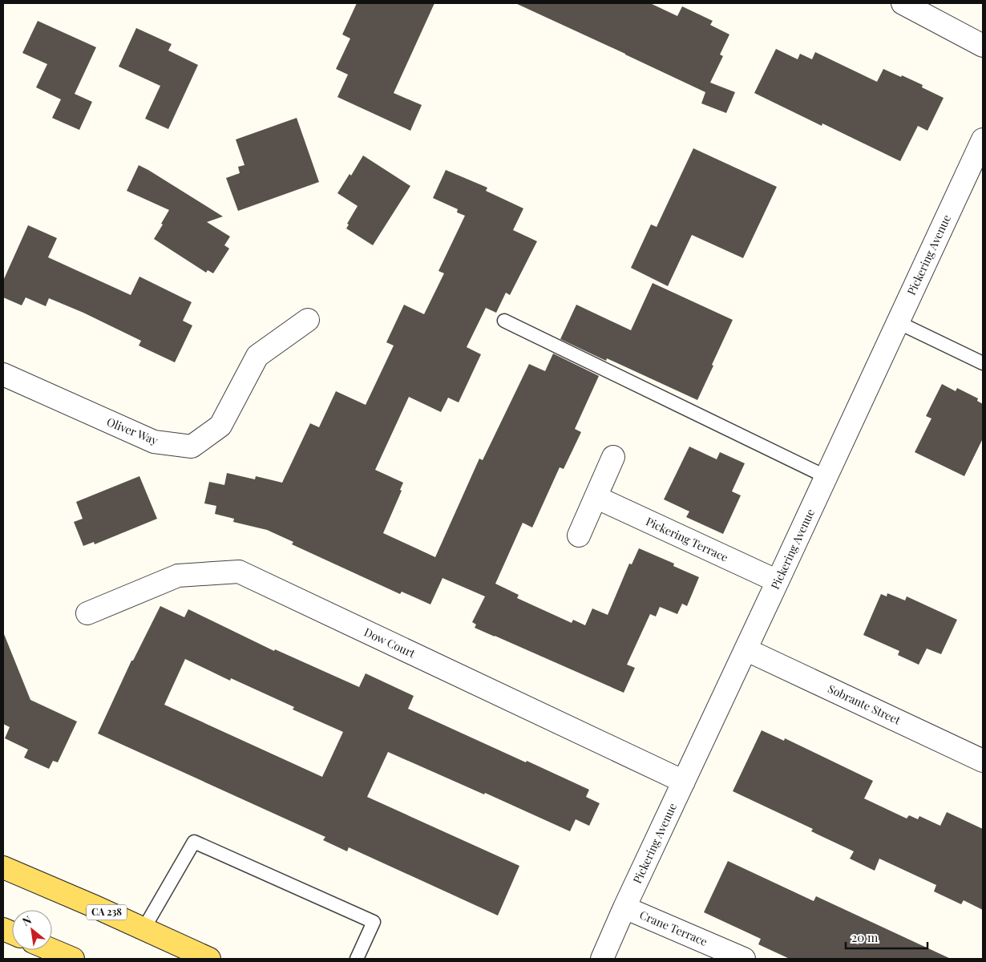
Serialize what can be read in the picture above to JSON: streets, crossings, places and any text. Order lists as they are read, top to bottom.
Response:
{
  "streets": {
    "main road": ["CA 238"],
    "street": [
      "Pickering Avenue",
      "Oliver Way",
      "Pickering Terrace",
      "Dow Court",
      "Sobrante Street",
      "Crane Terrace"
    ]
  },
  "crossings": [
    ["Pickering Avenue", "Pickering Terrace"],
    ["Pickering Avenue", "Dow Court"],
    ["Pickering Avenue", "Sobrante Street"],
    ["Pickering Avenue", "Crane Terrace"]
  ],
  "scale_bar": "20 m",
  "north": "top left"
}
